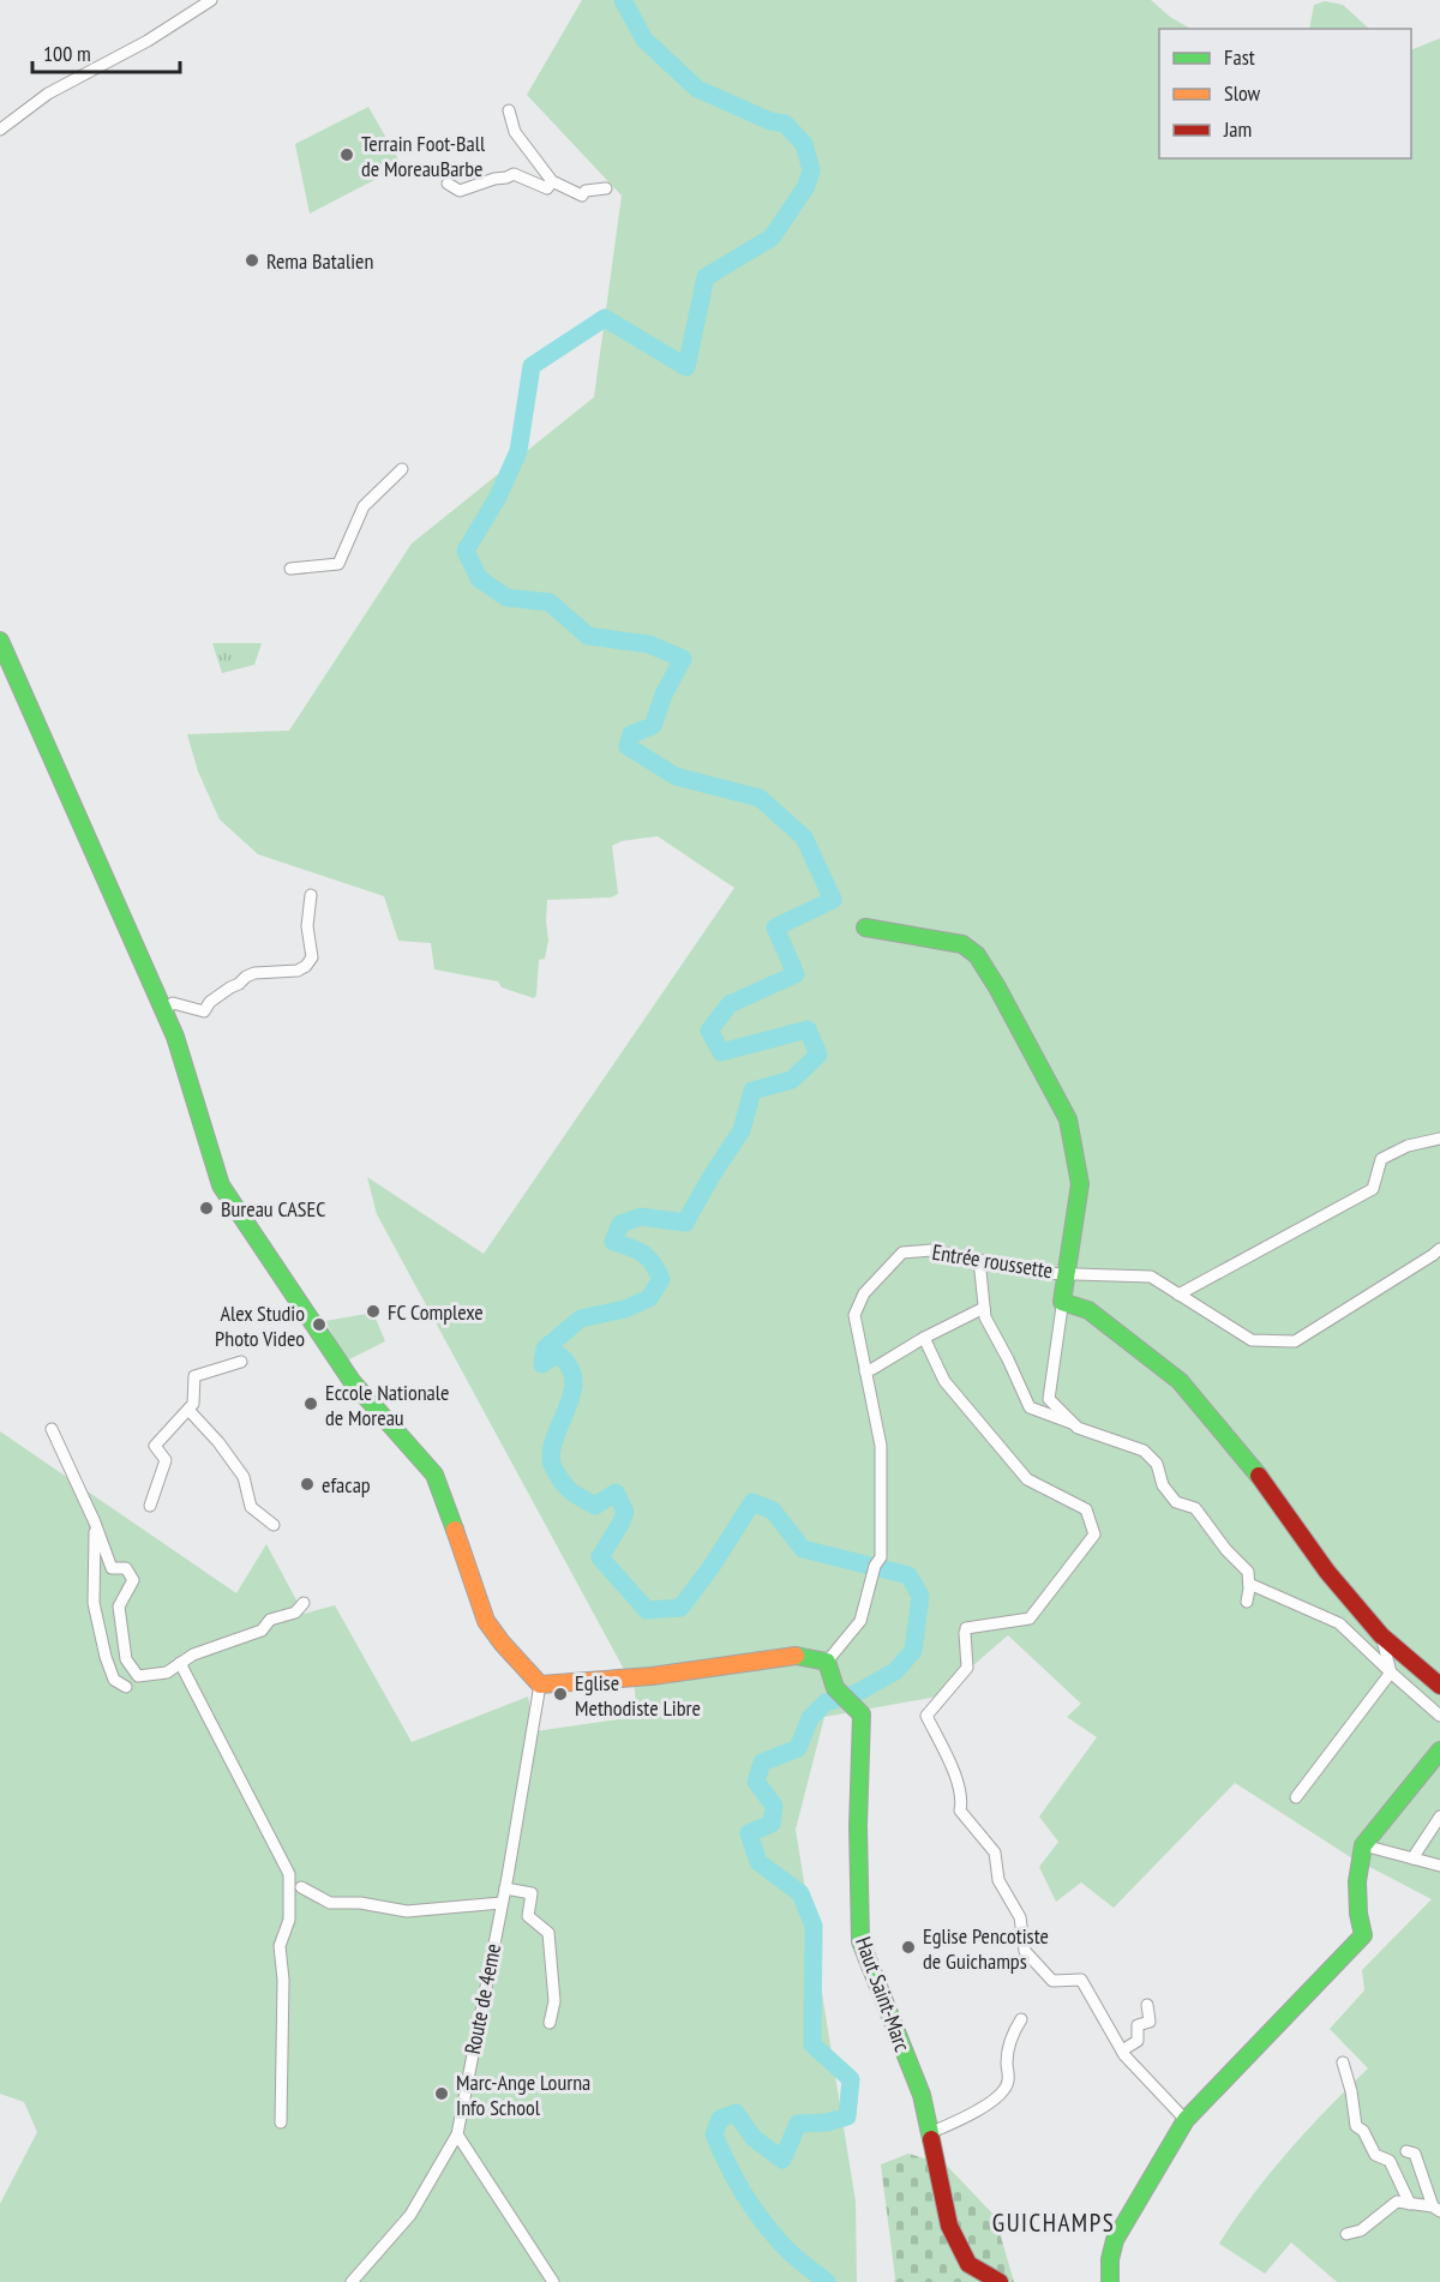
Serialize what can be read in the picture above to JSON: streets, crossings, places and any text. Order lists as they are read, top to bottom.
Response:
{
  "streets": {
    "street": ["Entrée roussette", "Haut Saint-Marc", "Route de 4eme"]
  },
  "crossings": [
    ["Entrée roussette", "Haut Saint-Marc"]
  ],
  "districts": ["GUICHAMPS"],
  "places": [
    "Terrain Foot-Ball de MoreauBarbe",
    "Rema Batalien",
    "Bureau CASEC",
    "FC Complexe",
    "Alex Studio Photo Video",
    "Eccole Nationale de Moreau",
    "efacap",
    "Eglise Methodiste Libre",
    "Eglise Pencotiste de Guichamps",
    "Marc-Ange Lourna Info School"
  ],
  "legend": ["Fast", "Slow", "Jam"],
  "scale_bar": "100 m"
}
